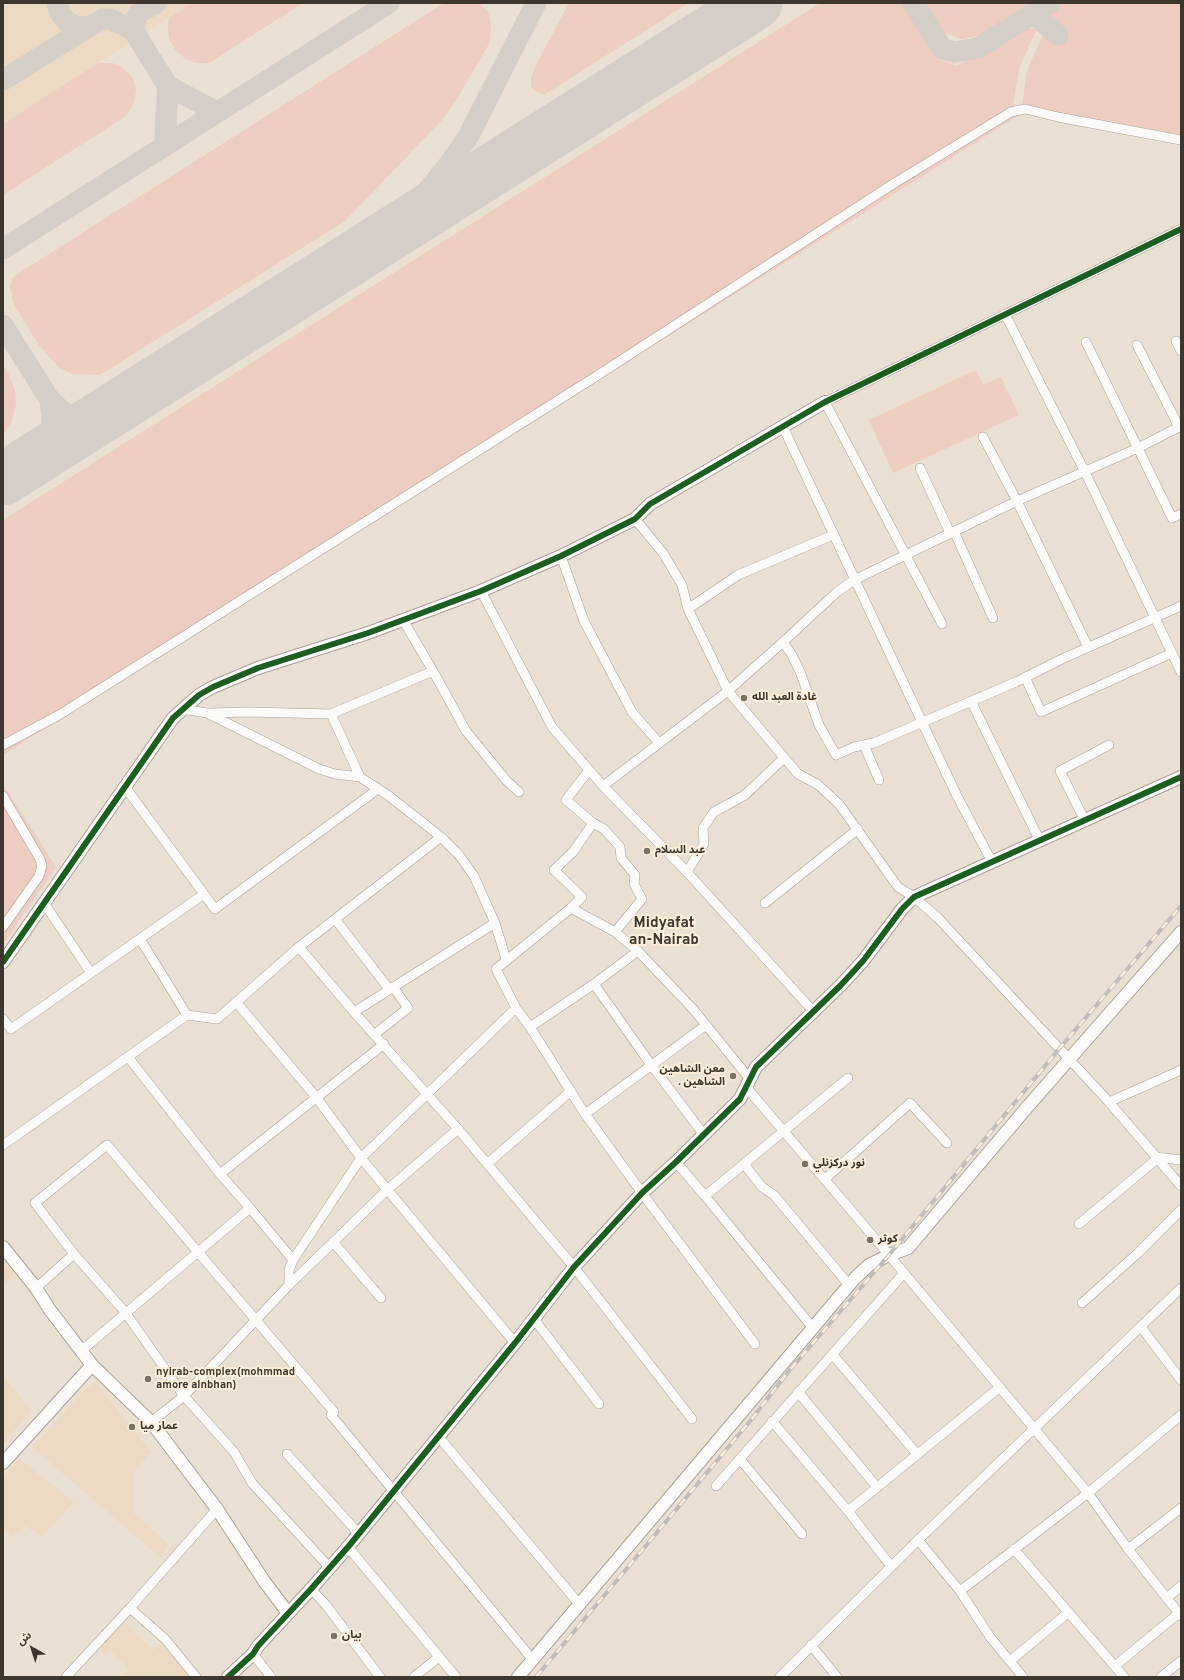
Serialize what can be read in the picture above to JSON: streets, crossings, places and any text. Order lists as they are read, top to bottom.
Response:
{
  "districts": ["Midyafat an-Nairab"],
  "places": [
    "غادة العبد الله",
    "عبد السلام",
    "معن الشاهين . الشاهين",
    "نور دركزنلي",
    "كوثر",
    "nyirab-complex(mohmmad amore alnbhan)",
    "عمار ميا",
    "بيان"
  ],
  "north": "top left"
}
